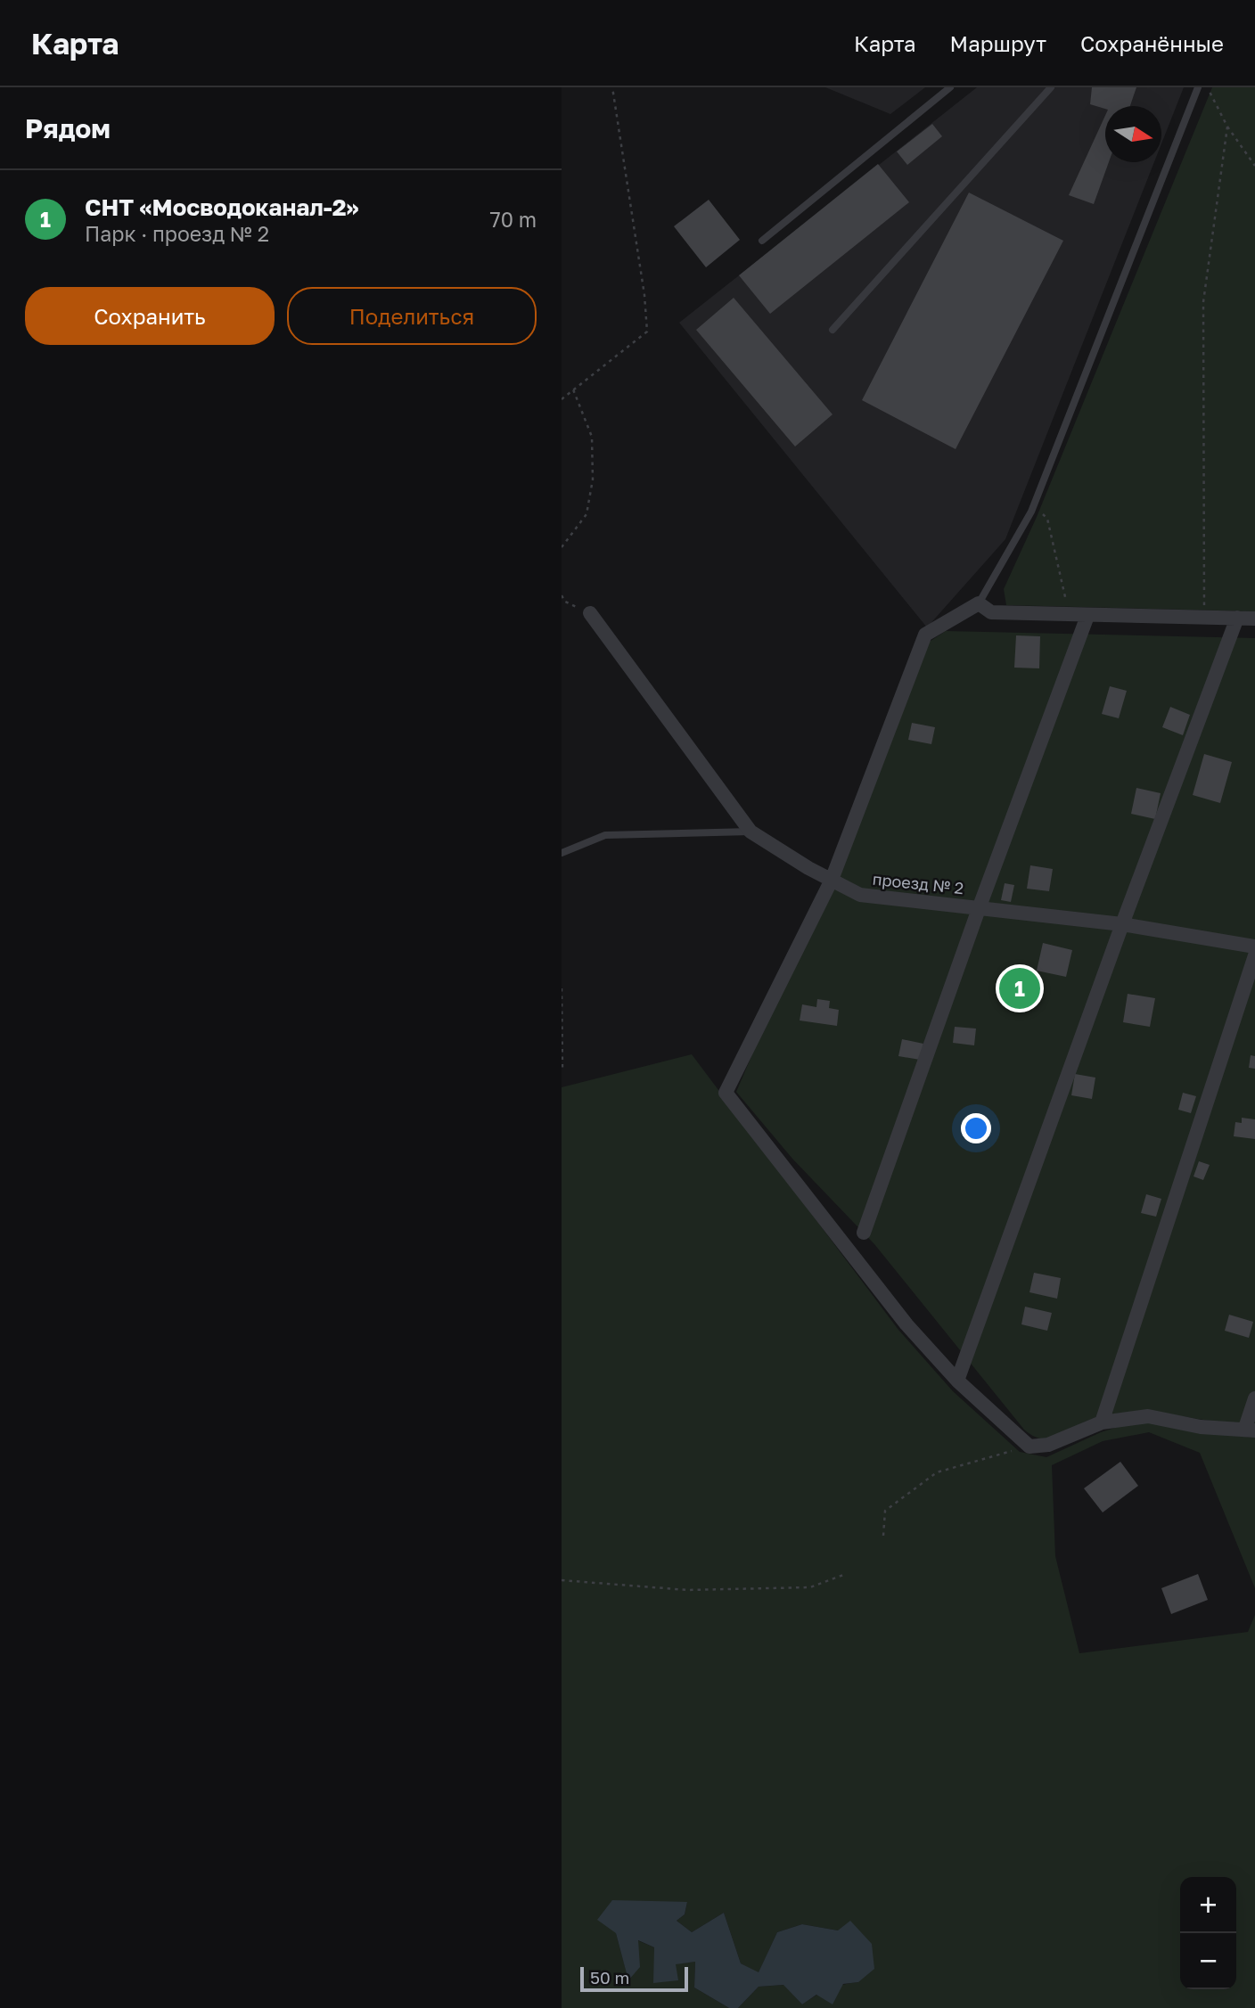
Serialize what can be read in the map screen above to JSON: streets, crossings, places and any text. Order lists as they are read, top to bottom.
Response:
{
  "streets": {
    "street": ["проезд № 2"]
  },
  "scale_bar": "50 m",
  "north": "right",
  "page": {
    "header": "Карта",
    "nav": ["Карта", "Маршрут", "Сохранённые"],
    "heading": "Рядом",
    "list": [
      {
        "mark": "1",
        "name": "СНТ «Мосводоканал-2»",
        "note": "Парк · проезд № 2",
        "value": "70 m"
      }
    ],
    "buttons": ["Сохранить", "Поделиться"],
    "pins": "1",
    "map_buttons": ["+", "−"],
    "scale": "50 m"
  }
}
